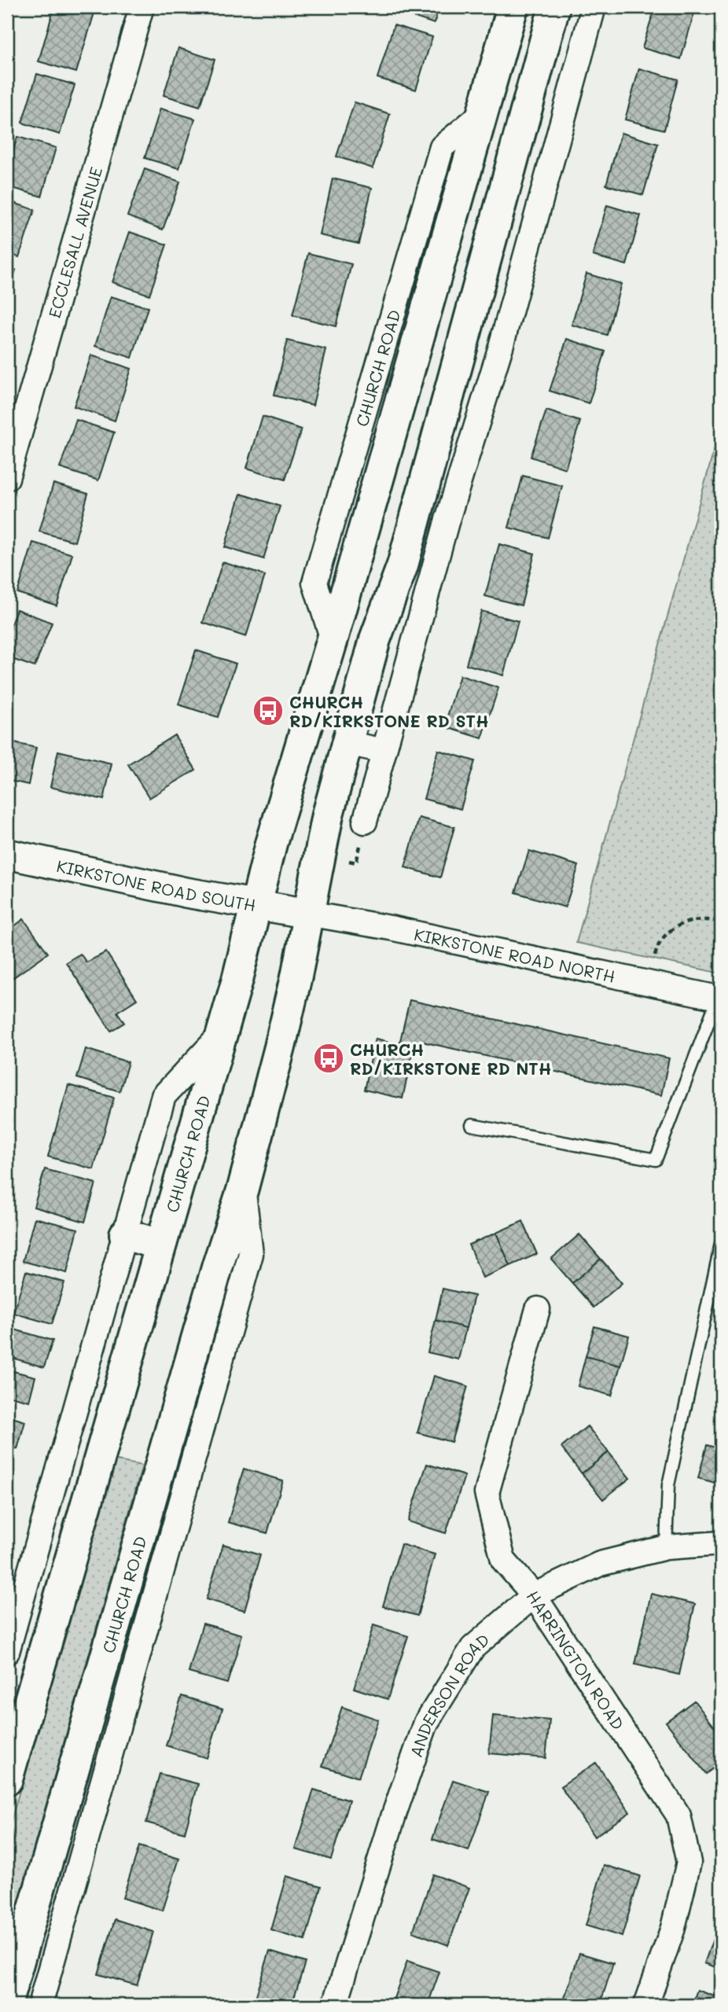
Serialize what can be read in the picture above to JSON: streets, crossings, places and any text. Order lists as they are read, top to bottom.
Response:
{
  "streets": {
    "highway": ["CHURCH ROAD"],
    "street": [
      "ECCLESALL AVENUE",
      "KIRKSTONE ROAD SOUTH",
      "KIRKSTONE ROAD NORTH",
      "HARRINGTON ROAD",
      "ANDERSON ROAD"
    ]
  },
  "crossings": [
    ["CHURCH ROAD", "KIRKSTONE ROAD SOUTH"],
    ["CHURCH ROAD", "KIRKSTONE ROAD NORTH"],
    ["KIRKSTONE ROAD SOUTH", "KIRKSTONE ROAD NORTH"],
    ["HARRINGTON ROAD", "ANDERSON ROAD"]
  ],
  "places": {
    "bus stop": ["CHURCH RD/KIRKSTONE RD STH", "CHURCH RD/KIRKSTONE RD NTH"]
  }
}
